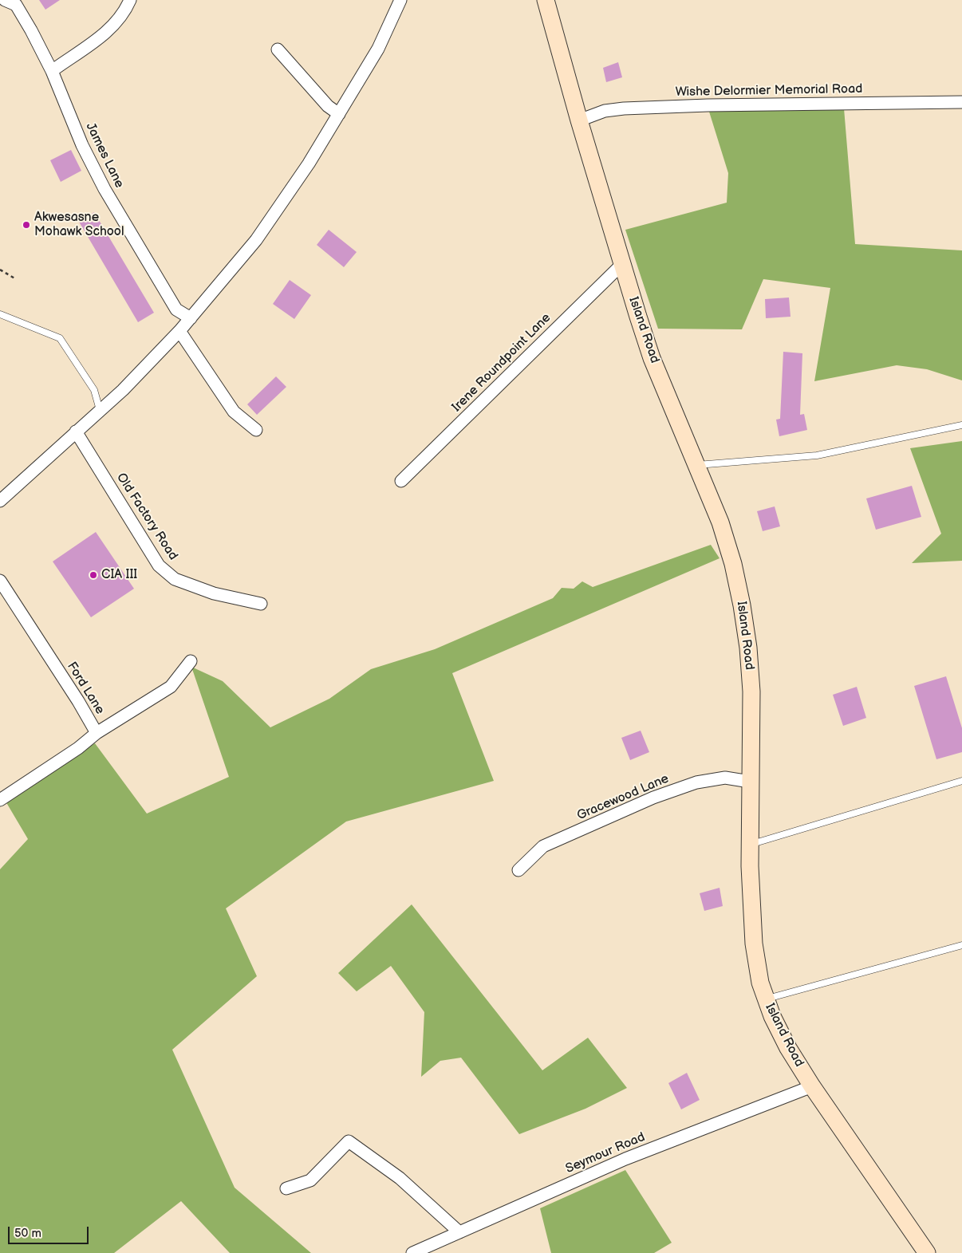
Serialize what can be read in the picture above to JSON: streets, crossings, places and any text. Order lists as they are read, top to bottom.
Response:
{
  "streets": {
    "street": [
      "Wishe Delormier Memorial Road",
      "James Lane",
      "Island Road",
      "Irene Roundpoint Lane",
      "Old Factory Road",
      "Ford Lane",
      "Gracewood Lane",
      "Seymour Road"
    ]
  },
  "crossings": [
    ["Wishe Delormier Memorial Road", "Island Road"],
    ["Island Road", "Irene Roundpoint Lane"],
    ["Island Road", "Gracewood Lane"],
    ["Island Road", "Seymour Road"]
  ],
  "places": ["Akwesasne Mohawk School", "CIA III"],
  "scale_bar": "50 m"
}
